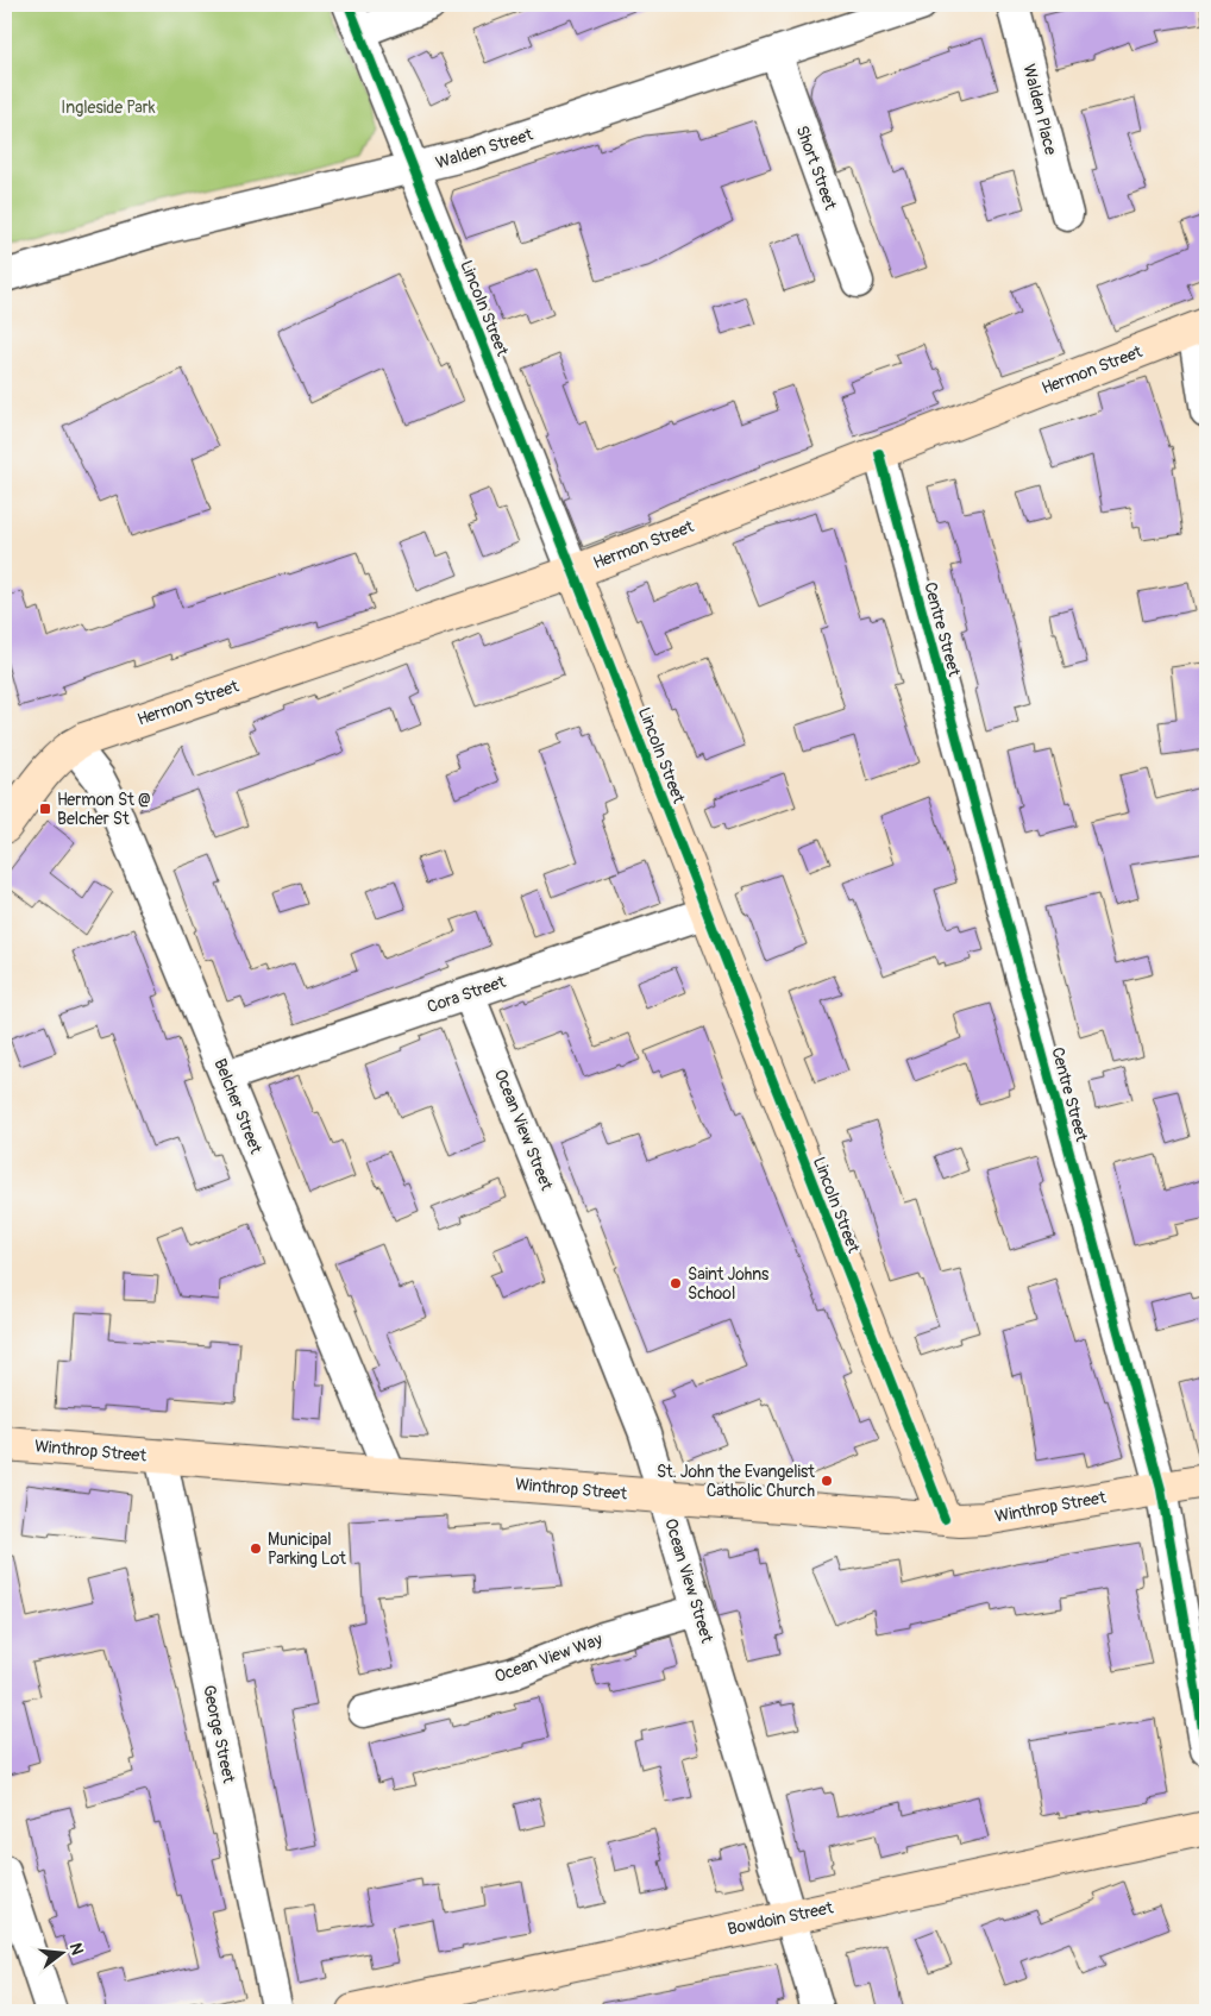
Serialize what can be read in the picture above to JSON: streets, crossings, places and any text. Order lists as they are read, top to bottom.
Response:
{
  "streets": {
    "street": [
      "Walden Place",
      "Walden Street",
      "Short Street",
      "Lincoln Street",
      "Hermon Street",
      "Centre Street",
      "Cora Street",
      "Belcher Street",
      "Ocean View Street",
      "Winthrop Street",
      "Ocean View Way",
      "George Street",
      "Bowdoin Street"
    ]
  },
  "crossings": [
    ["Walden Street", "Short Street"],
    ["Walden Street", "Lincoln Street"],
    ["Lincoln Street", "Hermon Street"],
    ["Lincoln Street", "Cora Street"],
    ["Lincoln Street", "Winthrop Street"],
    ["Hermon Street", "Centre Street"],
    ["Hermon Street", "Belcher Street"],
    ["Centre Street", "Winthrop Street"],
    ["Cora Street", "Belcher Street"],
    ["Cora Street", "Ocean View Street"],
    ["Belcher Street", "Winthrop Street"],
    ["Ocean View Street", "Winthrop Street"],
    ["Ocean View Street", "Ocean View Way"],
    ["Ocean View Street", "Bowdoin Street"],
    ["Winthrop Street", "George Street"]
  ],
  "parks": ["Ingleside Park"],
  "places": {
    "transit": ["Hermon St @ Belcher St"],
    "other": ["Saint Johns School", "St. John the Evangelist Catholic Church", "Municipal Parking Lot"]
  },
  "north": "right"
}
